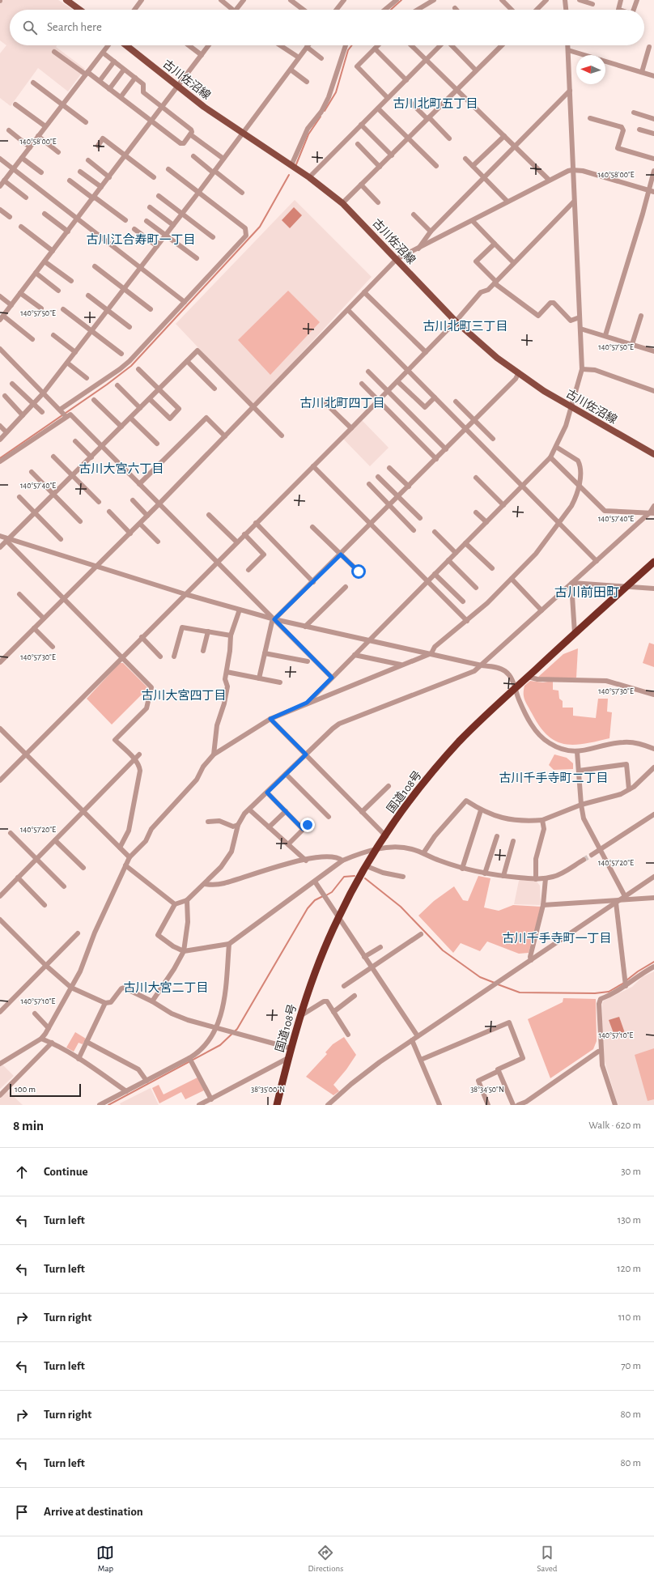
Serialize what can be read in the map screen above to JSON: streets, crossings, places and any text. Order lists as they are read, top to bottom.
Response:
{
  "streets": {
    "highway": ["国道108号"],
    "main road": ["古川佐沼線"]
  },
  "districts": [
    "古川北町五丁目",
    "古川江合寿町一丁目",
    "古川北町三丁目",
    "古川北町四丁目",
    "古川大宮六丁目",
    "古川前田町",
    "古川大宮四丁目",
    "古川千手寺町二丁目",
    "古川千手寺町一丁目",
    "古川大宮二丁目"
  ],
  "scale_bar": "100 m",
  "north": "left",
  "page": {
    "search": "Search here",
    "scale": "100 m",
    "heading": ["8 min", "Walk · 620 m"],
    "list": [
      ["Continue", "30 m"],
      ["Turn left", "130 m"],
      ["Turn left", "120 m"],
      ["Turn right", "110 m"],
      ["Turn left", "70 m"],
      ["Turn right", "80 m"],
      ["Turn left", "80 m"],
      "Arrive at destination"
    ],
    "nav": ["Map", "Directions", "Saved"]
  },
  "coordinates": [
    "140°58'00\"E",
    "140°57'50\"E",
    "140°57'40\"E",
    "140°57'30\"E",
    "140°57'20\"E",
    "140°57'10\"E",
    "38°35'00\"N",
    "38°34'50\"N"
  ]
}
